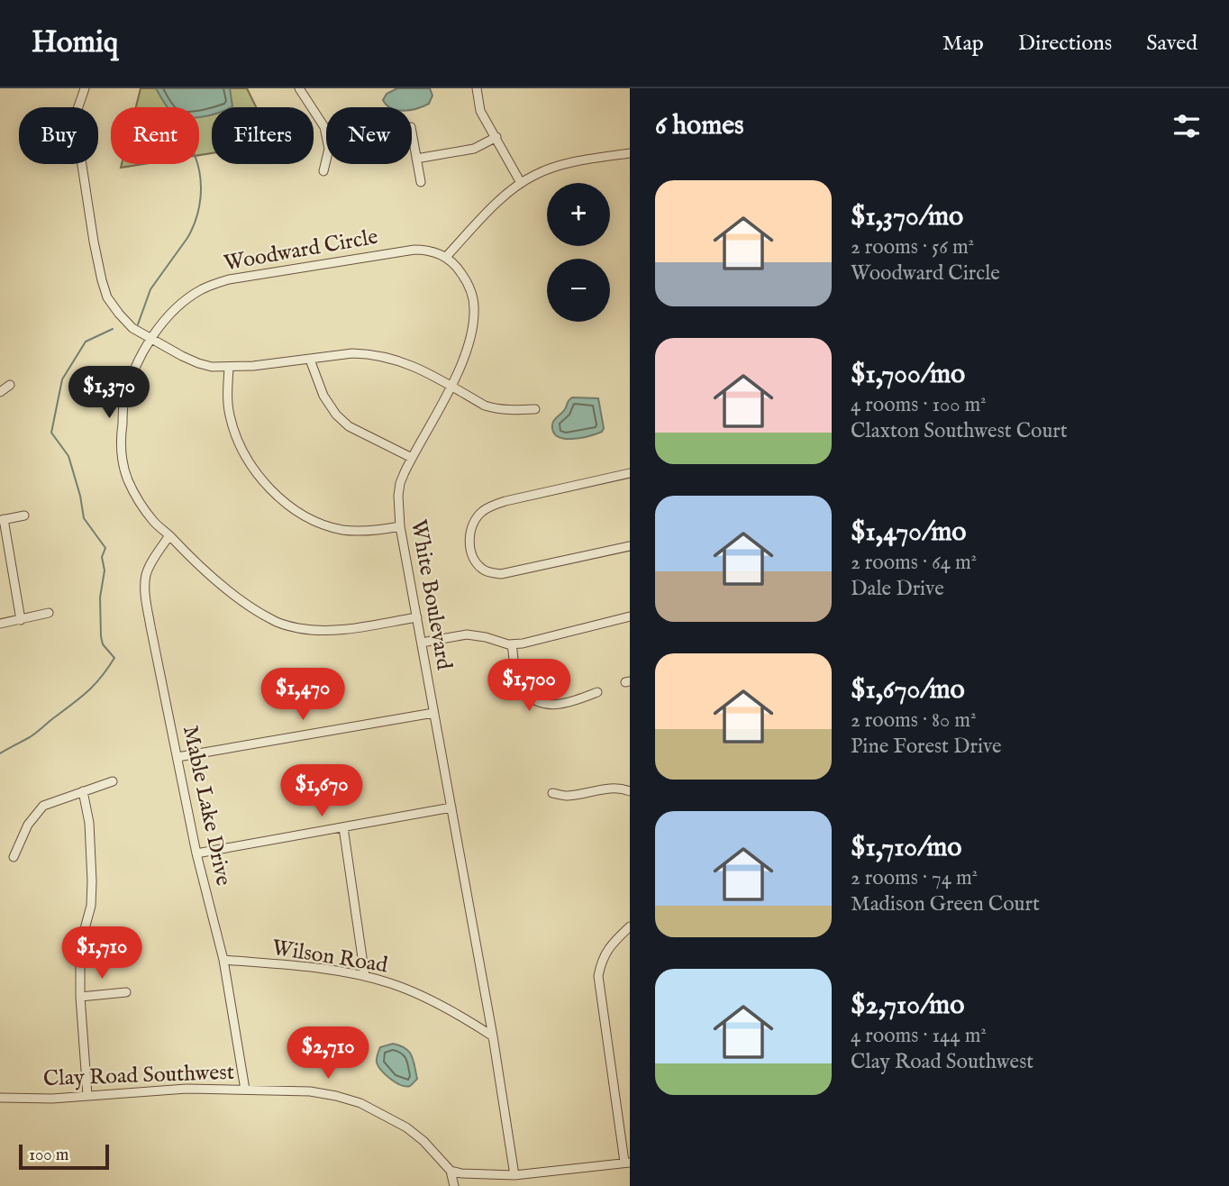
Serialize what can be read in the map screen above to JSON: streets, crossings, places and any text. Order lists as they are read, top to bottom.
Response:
{
  "streets": {
    "street": [
      "Woodward Circle",
      "White Boulevard",
      "Mable Lake Drive",
      "Wilson Road",
      "Clay Road Southwest"
    ]
  },
  "crossings": [
    ["Woodward Circle", "White Boulevard"],
    ["Woodward Circle", "Mable Lake Drive"],
    ["White Boulevard", "Wilson Road"],
    ["Mable Lake Drive", "Wilson Road"],
    ["Mable Lake Drive", "Clay Road Southwest"]
  ],
  "scale_bar": "100 m",
  "page": {
    "header": "Homiq",
    "nav": ["Map", "Directions", "Saved"],
    "heading": "6 homes",
    "chip": [
      "Buy",
      "Rent",
      "Filters",
      "New"
    ],
    "list": [
      {
        "name": "$1,370/mo",
        "note": "2 rooms · 56 m² · Woodward Circle"
      },
      {
        "name": "$1,700/mo",
        "note": "4 rooms · 100 m² · Claxton Southwest Court"
      },
      {
        "name": "$1,470/mo",
        "note": "2 rooms · 64 m² · Dale Drive"
      },
      {
        "name": "$1,670/mo",
        "note": "2 rooms · 80 m² · Pine Forest Drive"
      },
      {
        "name": "$1,710/mo",
        "note": "2 rooms · 74 m² · Madison Green Court"
      },
      {
        "name": "$2,710/mo",
        "note": "4 rooms · 144 m² · Clay Road Southwest"
      }
    ],
    "map_buttons": ["+", "−"],
    "price": [
      "$1,370",
      "$1,700",
      "$1,470",
      "$1,670",
      "$1,710",
      "$2,710"
    ],
    "scale": "100 m"
  }
}
